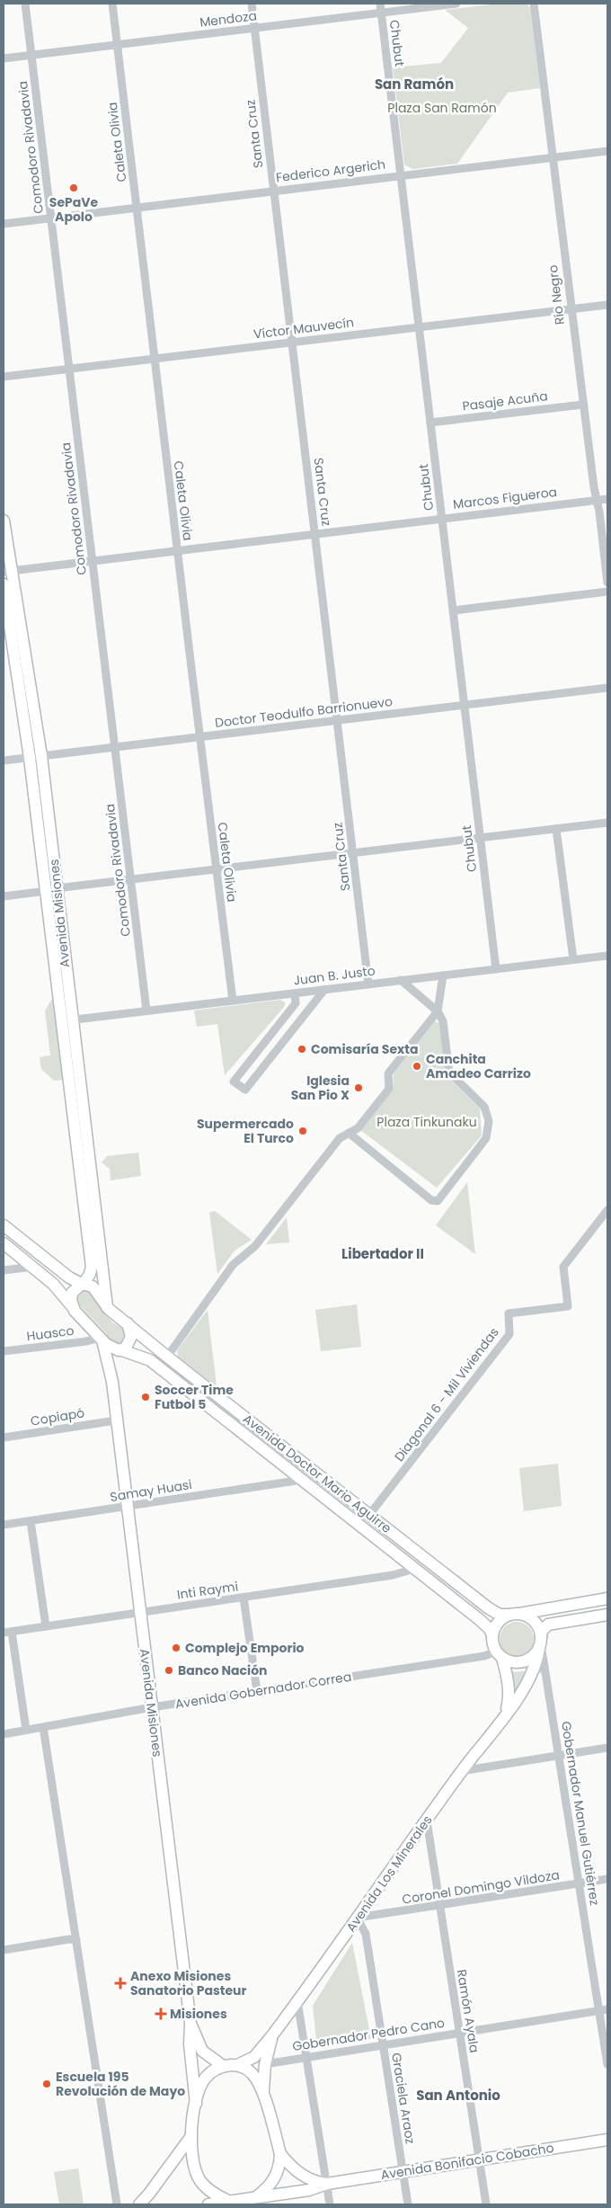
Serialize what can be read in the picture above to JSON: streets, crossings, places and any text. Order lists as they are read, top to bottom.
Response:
{
  "streets": {
    "main road": [
      "Avenida Misiones",
      "Avenida Doctor Mario Aguirre",
      "Avenida Los Minerales",
      "Avenida Bonifacio Cobacho"
    ],
    "street": [
      "Mendoza",
      "Chubut",
      "Santa Cruz",
      "Caleta Olivia",
      "Comodoro Rivadavia",
      "Federico Argerich",
      "Río Negro",
      "Víctor Mauvecín",
      "Pasaje Acuña",
      "Marcos Figueroa",
      "Doctor Teodulfo Barrionuevo",
      "Juan B. Justo",
      "Huasco",
      "Diagonal 6 - Mil Viviendas",
      "Copiapó",
      "Samay Huasi",
      "Inti Raymi",
      "Avenida Gobernador Correa",
      "Gobernador Manuel Gutiérrez",
      "Coronel Domingo Vildoza",
      "Ramón Ayala",
      "Gobernador Pedro Cano",
      "Graciela Araoz"
    ]
  },
  "crossings": [
    ["Mendoza", "Chubut"],
    ["Mendoza", "Santa Cruz"],
    ["Mendoza", "Caleta Olivia"],
    ["Mendoza", "Comodoro Rivadavia"],
    ["Chubut", "Federico Argerich"],
    ["Chubut", "Víctor Mauvecín"],
    ["Chubut", "Pasaje Acuña"],
    ["Chubut", "Marcos Figueroa"],
    ["Chubut", "Doctor Teodulfo Barrionuevo"],
    ["Chubut", "Juan B. Justo"],
    ["Santa Cruz", "Federico Argerich"],
    ["Santa Cruz", "Víctor Mauvecín"],
    ["Santa Cruz", "Marcos Figueroa"],
    ["Santa Cruz", "Doctor Teodulfo Barrionuevo"],
    ["Santa Cruz", "Juan B. Justo"],
    ["Caleta Olivia", "Federico Argerich"],
    ["Caleta Olivia", "Víctor Mauvecín"],
    ["Caleta Olivia", "Marcos Figueroa"],
    ["Caleta Olivia", "Doctor Teodulfo Barrionuevo"],
    ["Caleta Olivia", "Juan B. Justo"],
    ["Comodoro Rivadavia", "Federico Argerich"],
    ["Comodoro Rivadavia", "Víctor Mauvecín"],
    ["Comodoro Rivadavia", "Marcos Figueroa"],
    ["Comodoro Rivadavia", "Doctor Teodulfo Barrionuevo"],
    ["Comodoro Rivadavia", "Juan B. Justo"],
    ["Federico Argerich", "Río Negro"],
    ["Río Negro", "Víctor Mauvecín"],
    ["Río Negro", "Pasaje Acuña"],
    ["Río Negro", "Marcos Figueroa"],
    ["Marcos Figueroa", "Avenida Misiones"],
    ["Doctor Teodulfo Barrionuevo", "Avenida Misiones"],
    ["Avenida Misiones", "Juan B. Justo"],
    ["Avenida Misiones", "Huasco"],
    ["Avenida Misiones", "Copiapó"],
    ["Avenida Misiones", "Avenida Doctor Mario Aguirre"],
    ["Avenida Misiones", "Samay Huasi"],
    ["Avenida Misiones", "Inti Raymi"],
    ["Avenida Misiones", "Avenida Gobernador Correa"],
    ["Avenida Misiones", "Avenida Los Minerales"],
    ["Avenida Misiones", "Avenida Bonifacio Cobacho"],
    ["Huasco", "Avenida Doctor Mario Aguirre"],
    ["Diagonal 6 - Mil Viviendas", "Avenida Doctor Mario Aguirre"],
    ["Avenida Doctor Mario Aguirre", "Samay Huasi"],
    ["Avenida Doctor Mario Aguirre", "Inti Raymi"],
    ["Avenida Doctor Mario Aguirre", "Avenida Gobernador Correa"],
    ["Avenida Doctor Mario Aguirre", "Gobernador Manuel Gutiérrez"],
    ["Avenida Doctor Mario Aguirre", "Avenida Los Minerales"],
    ["Avenida Gobernador Correa", "Gobernador Manuel Gutiérrez"],
    ["Avenida Gobernador Correa", "Avenida Los Minerales"],
    ["Gobernador Manuel Gutiérrez", "Avenida Los Minerales"],
    ["Gobernador Manuel Gutiérrez", "Coronel Domingo Vildoza"],
    ["Gobernador Manuel Gutiérrez", "Gobernador Pedro Cano"],
    ["Avenida Los Minerales", "Coronel Domingo Vildoza"],
    ["Avenida Los Minerales", "Ramón Ayala"],
    ["Avenida Los Minerales", "Gobernador Pedro Cano"],
    ["Avenida Los Minerales", "Graciela Araoz"],
    ["Avenida Los Minerales", "Avenida Bonifacio Cobacho"],
    ["Coronel Domingo Vildoza", "Ramón Ayala"],
    ["Coronel Domingo Vildoza", "Graciela Araoz"],
    ["Ramón Ayala", "Gobernador Pedro Cano"],
    ["Ramón Ayala", "Avenida Bonifacio Cobacho"],
    ["Gobernador Pedro Cano", "Graciela Araoz"],
    ["Graciela Araoz", "Avenida Bonifacio Cobacho"]
  ],
  "districts": ["San Ramón", "Libertador II", "San Antonio"],
  "parks": ["Plaza San Ramón", "Plaza Tinkunaku"],
  "places": {
    "other": [
      "SePaVe Apolo",
      "Comisaría Sexta",
      "Canchita Amadeo Carrizo",
      "Iglesia San Pio X",
      "Supermercado El Turco",
      "Soccer Time Futbol 5",
      "Complejo Emporio",
      "Banco Nación",
      "Escuela 195 Revolución de Mayo"
    ],
    "health": ["Anexo Misiones Sanatorio Pasteur", "Misiones"]
  }
}
